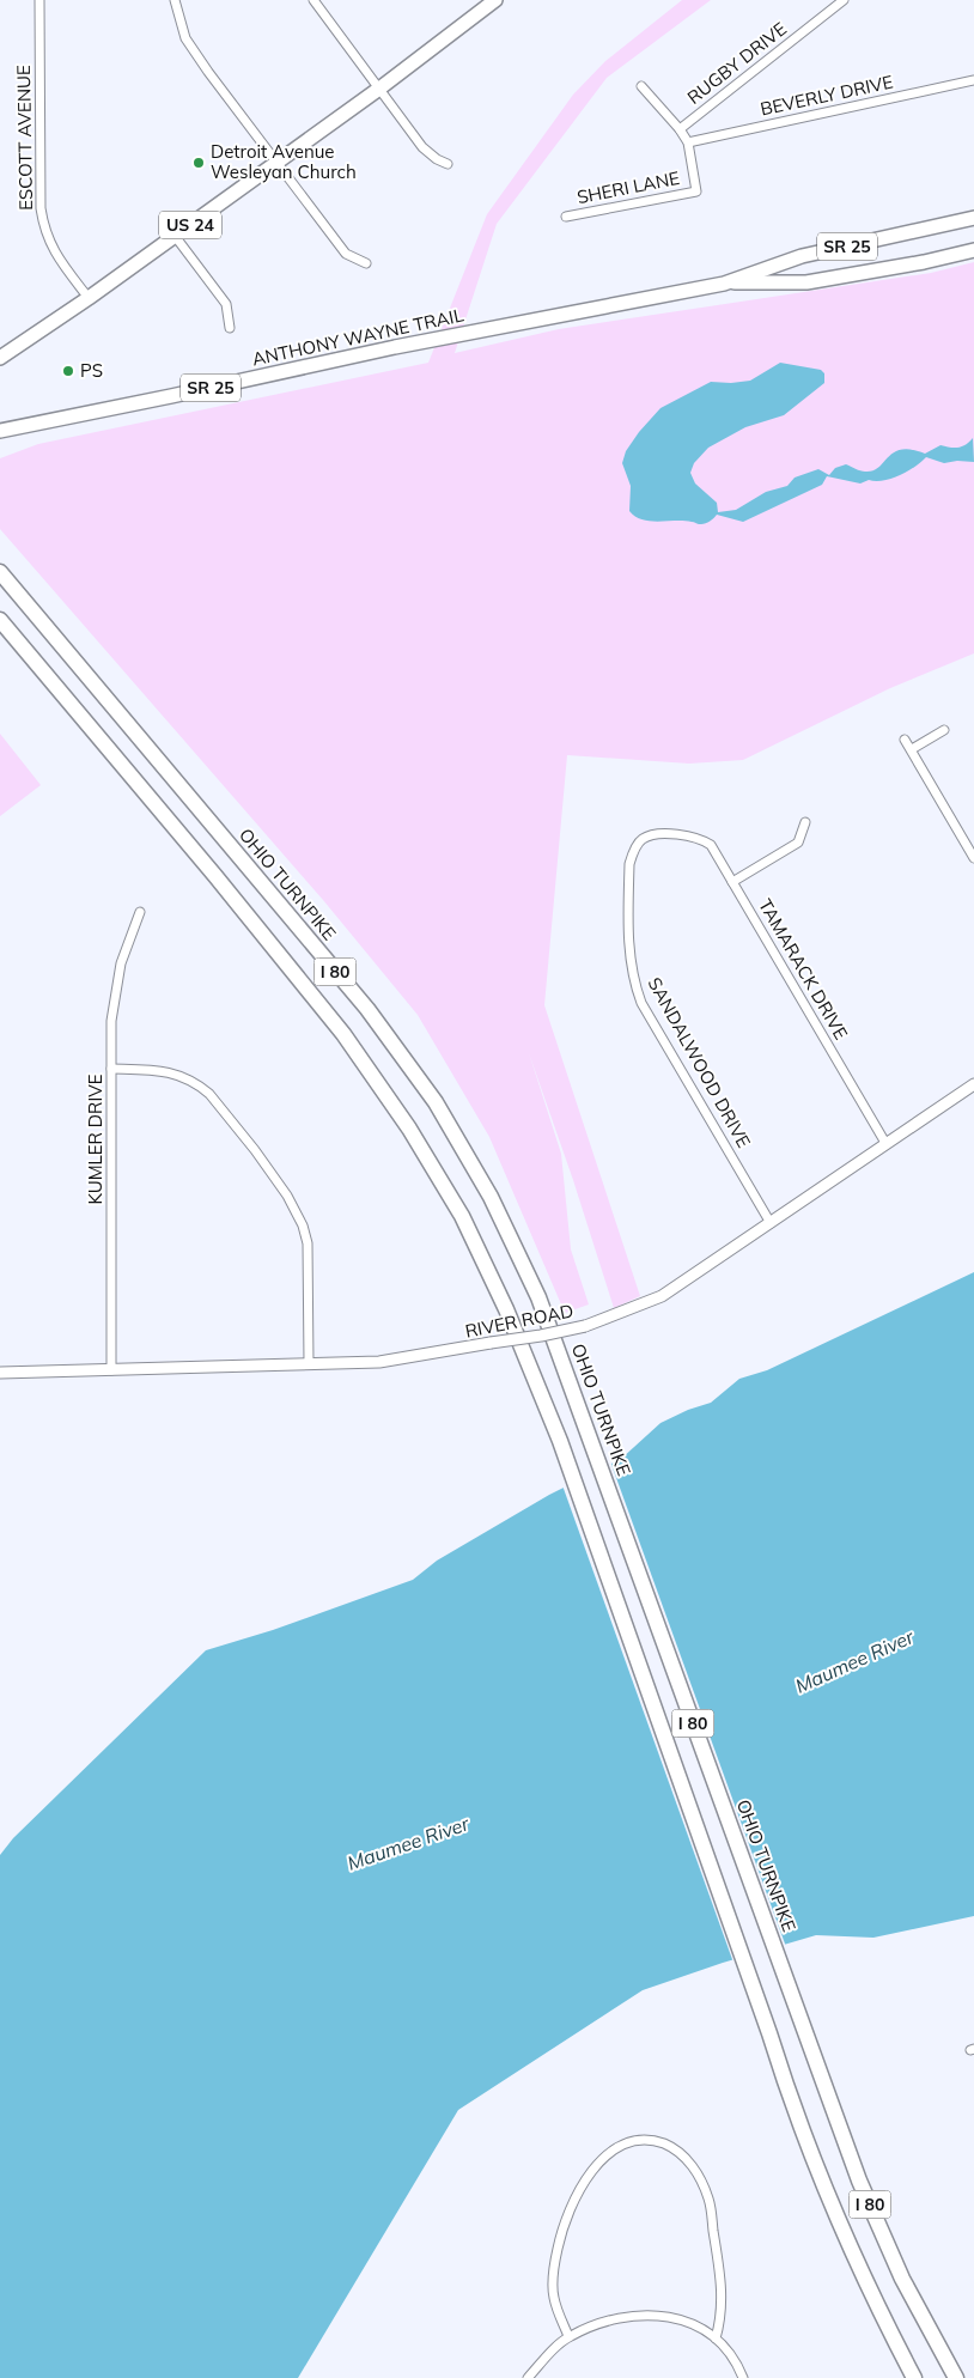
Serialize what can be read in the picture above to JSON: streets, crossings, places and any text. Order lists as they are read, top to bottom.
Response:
{
  "streets": {
    "highway": ["OHIO TURNPIKE", "I 80"],
    "main road": ["US 24", "SR 25", "ANTHONY WAYNE TRAIL"],
    "street": [
      "RUGBY DRIVE",
      "BEVERLY DRIVE",
      "ESCOTT AVENUE",
      "SHERI LANE",
      "TAMARACK DRIVE",
      "SANDALWOOD DRIVE",
      "KUMLER DRIVE",
      "RIVER ROAD"
    ]
  },
  "crossings": [
    ["BEVERLY DRIVE", "SHERI LANE"],
    ["ESCOTT AVENUE", "US 24"],
    ["TAMARACK DRIVE", "SANDALWOOD DRIVE"],
    ["TAMARACK DRIVE", "RIVER ROAD"],
    ["SANDALWOOD DRIVE", "RIVER ROAD"],
    ["KUMLER DRIVE", "RIVER ROAD"]
  ],
  "water": ["Maumee River"],
  "places": ["Detroit Avenue Wesleyan Church", "PS"]
}
